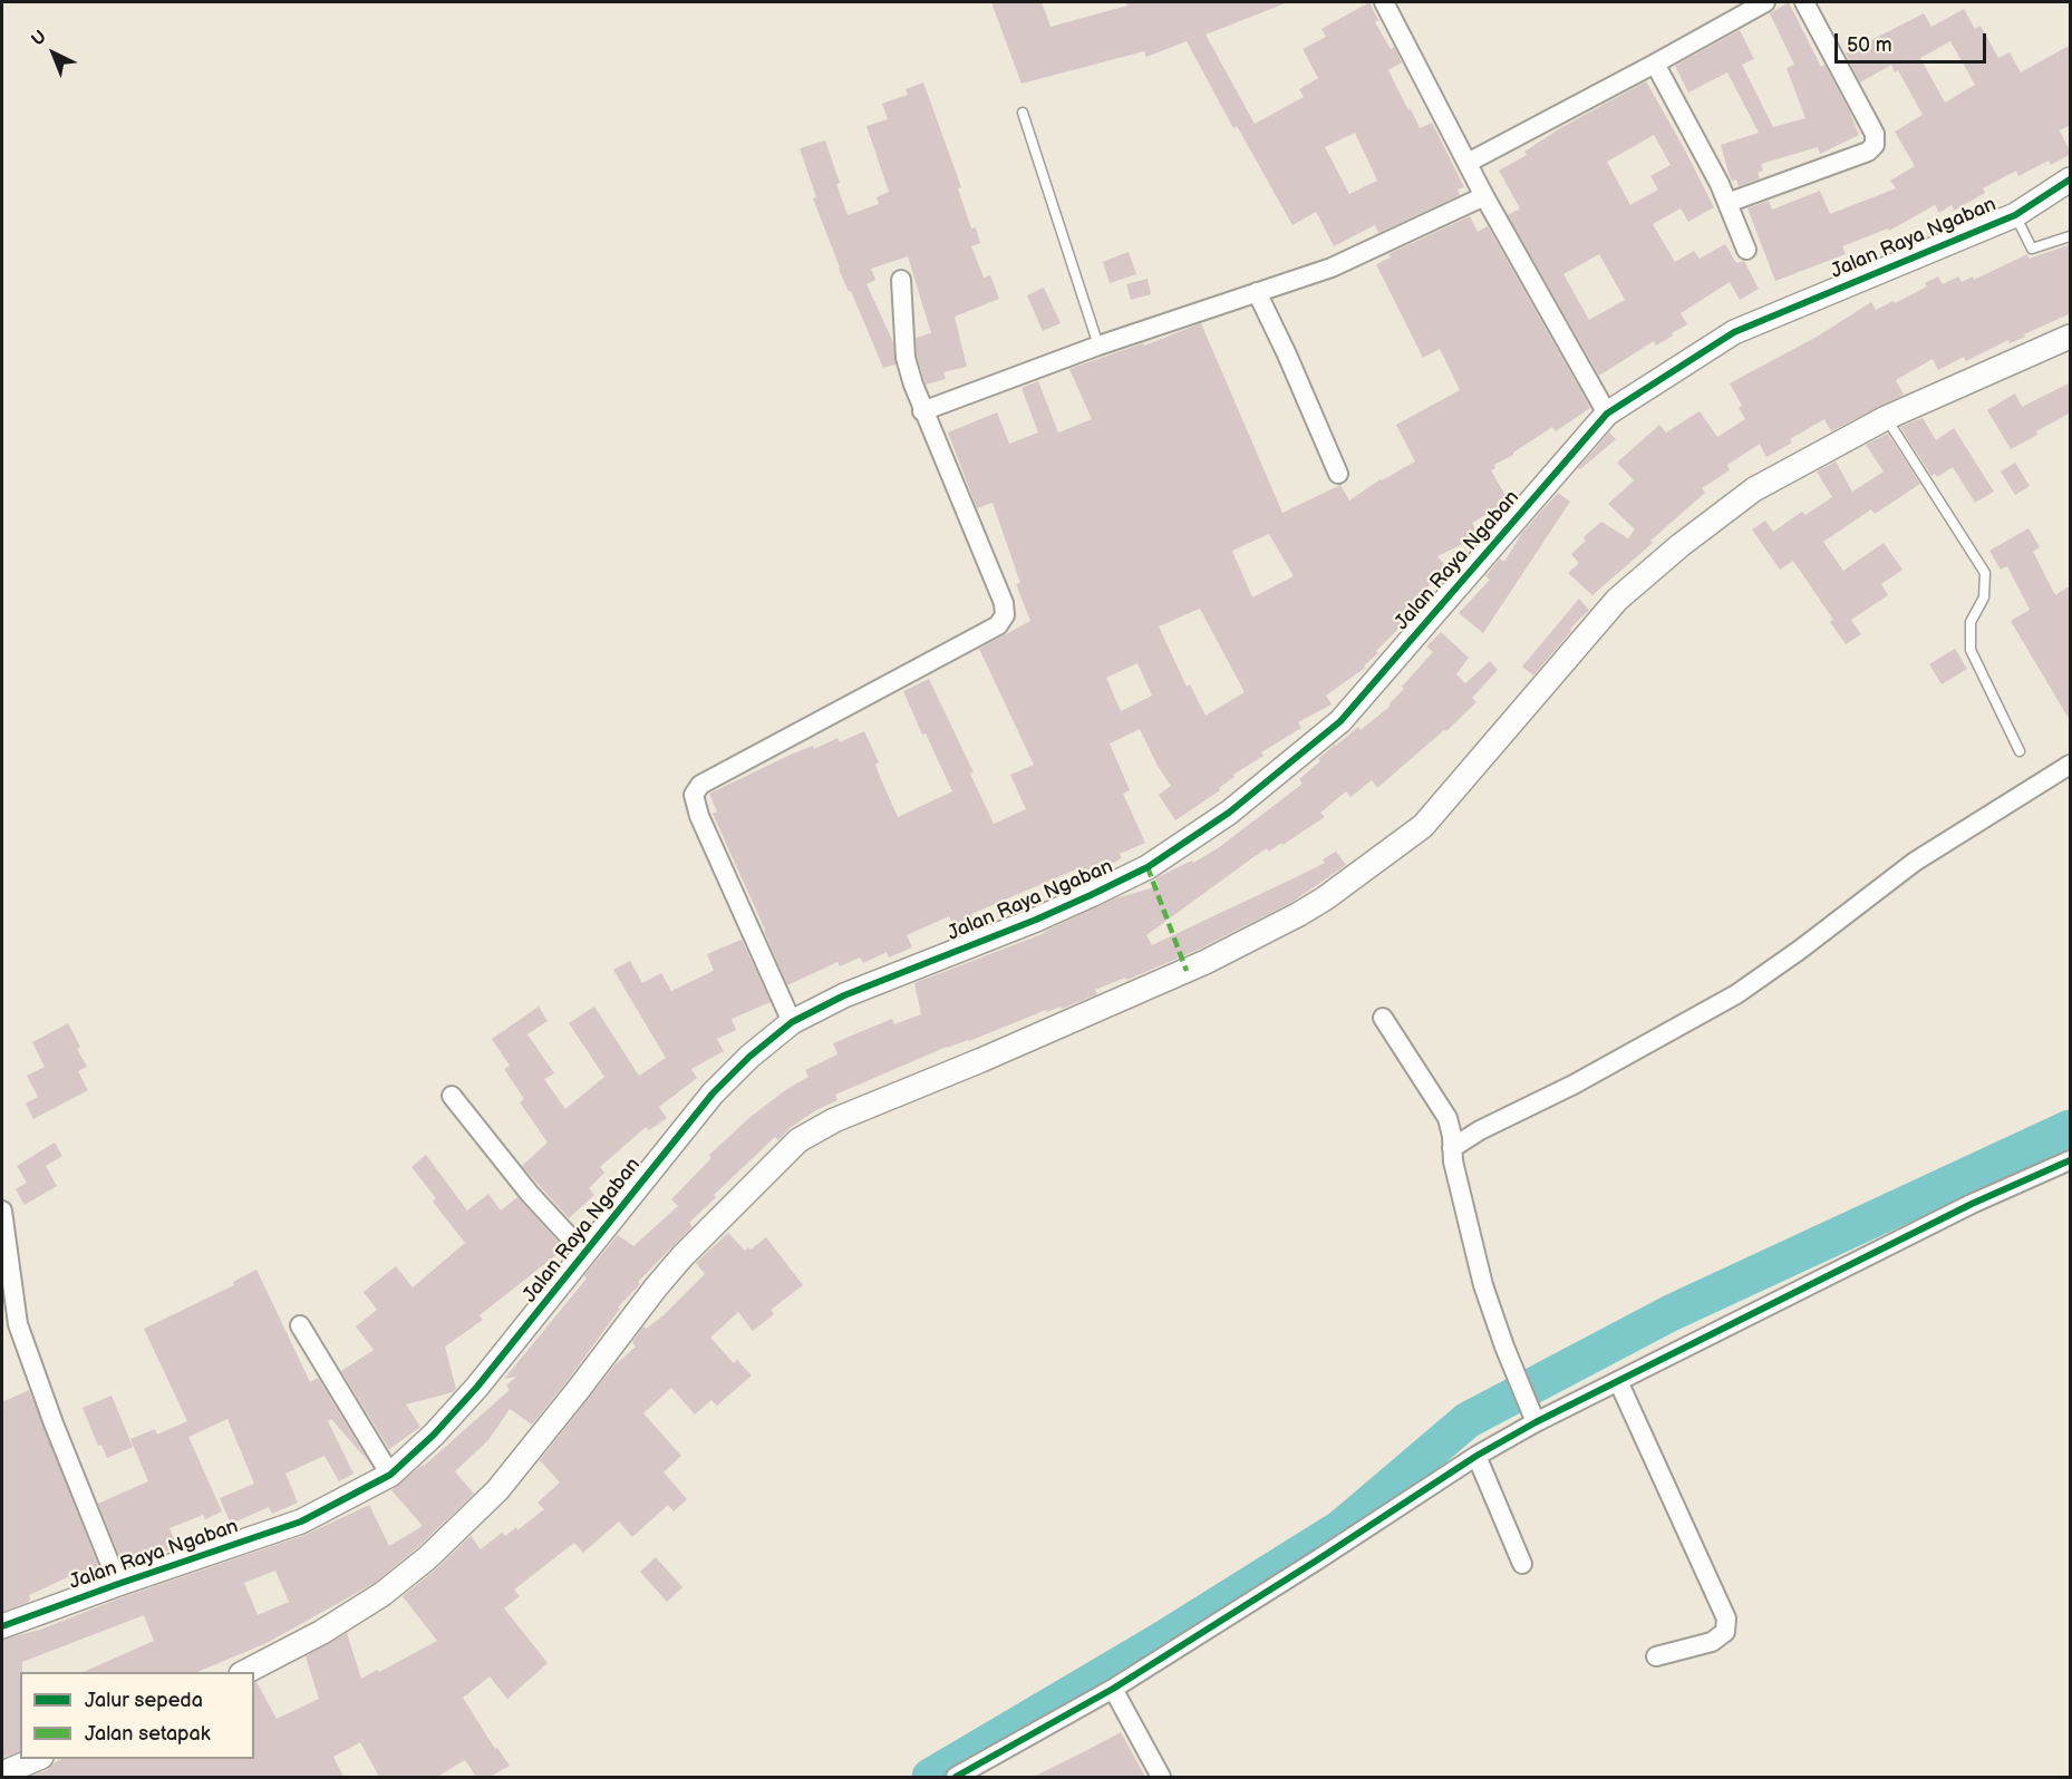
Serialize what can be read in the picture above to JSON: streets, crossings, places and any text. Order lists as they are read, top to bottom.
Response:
{
  "streets": {
    "street": ["Jalan Raya Ngaban"]
  },
  "legend": ["Jalur sepeda", "Jalan setapak"],
  "scale_bar": "50 m",
  "north": "top left"
}
